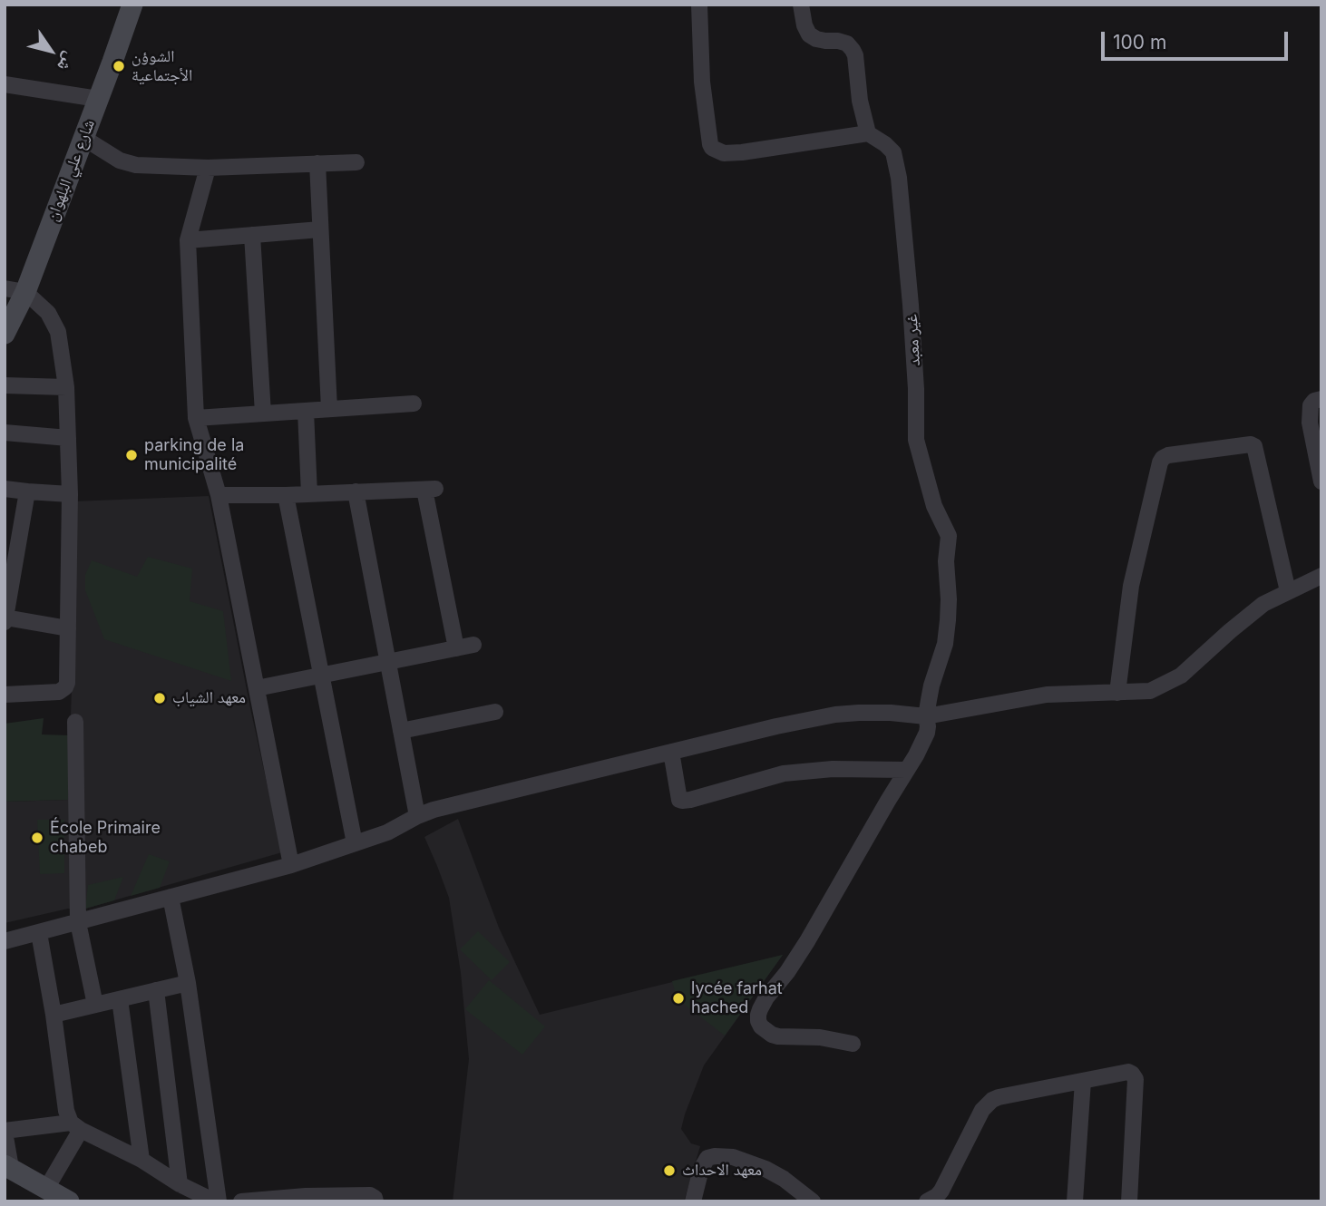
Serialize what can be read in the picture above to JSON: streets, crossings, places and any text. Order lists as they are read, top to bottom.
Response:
{
  "streets": {
    "street": ["شارع علي البلهوان", "غير معبد"]
  },
  "places": [
    "الشوؤن الأجتماعية",
    "parking de la municipalité",
    "معهد الشياب",
    "École Primaire chabeb",
    "lycée farhat hached",
    "معهد الاحداث"
  ],
  "scale_bar": "100 m",
  "north": "bottom right"
}
